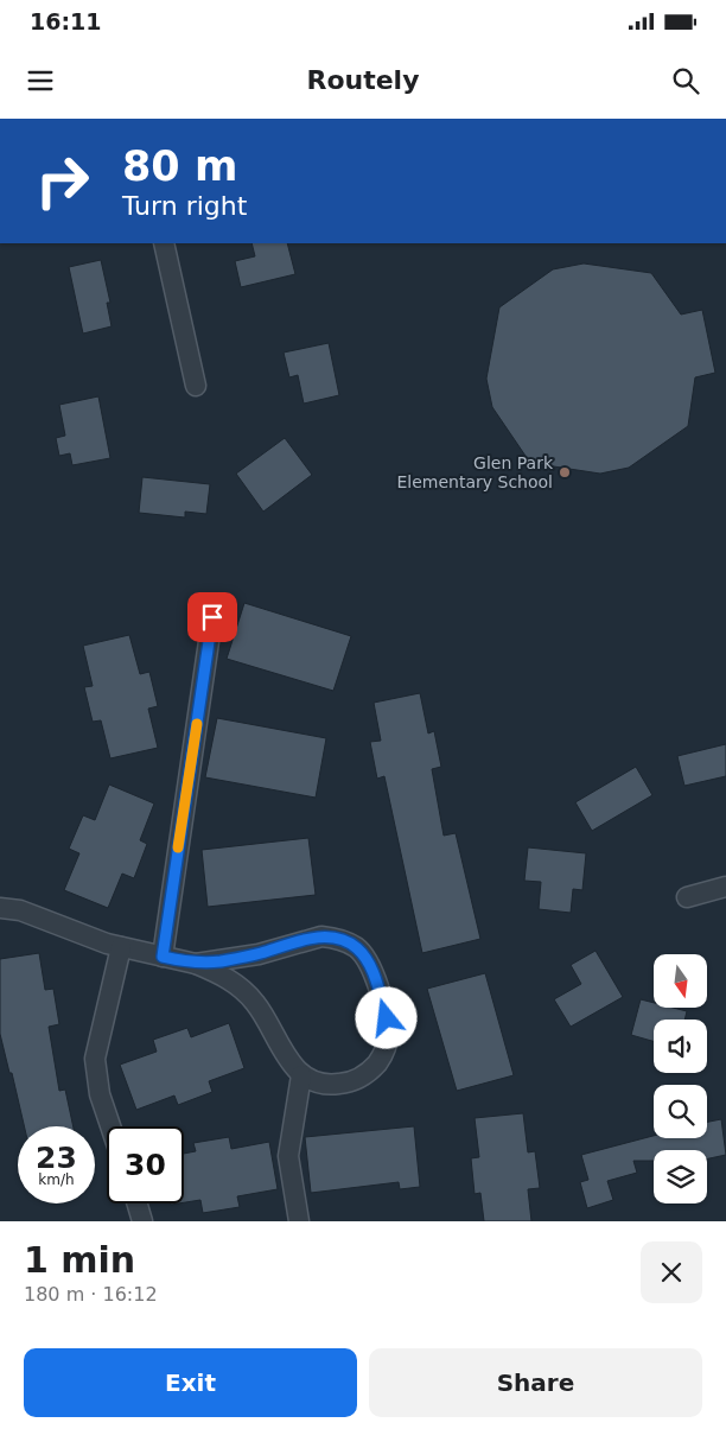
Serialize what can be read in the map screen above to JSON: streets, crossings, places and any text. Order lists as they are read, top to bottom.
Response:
{
  "places": ["Glen Park Elementary School"],
  "north": "bottom",
  "page": {
    "status": "16:11",
    "header": "Routely",
    "turn": ["80 m", "Turn right"],
    "speed": "23 km/h",
    "limit": "30",
    "heading": ["1 min", "180 m · 16:12"],
    "buttons": ["Exit", "Share"]
  }
}
